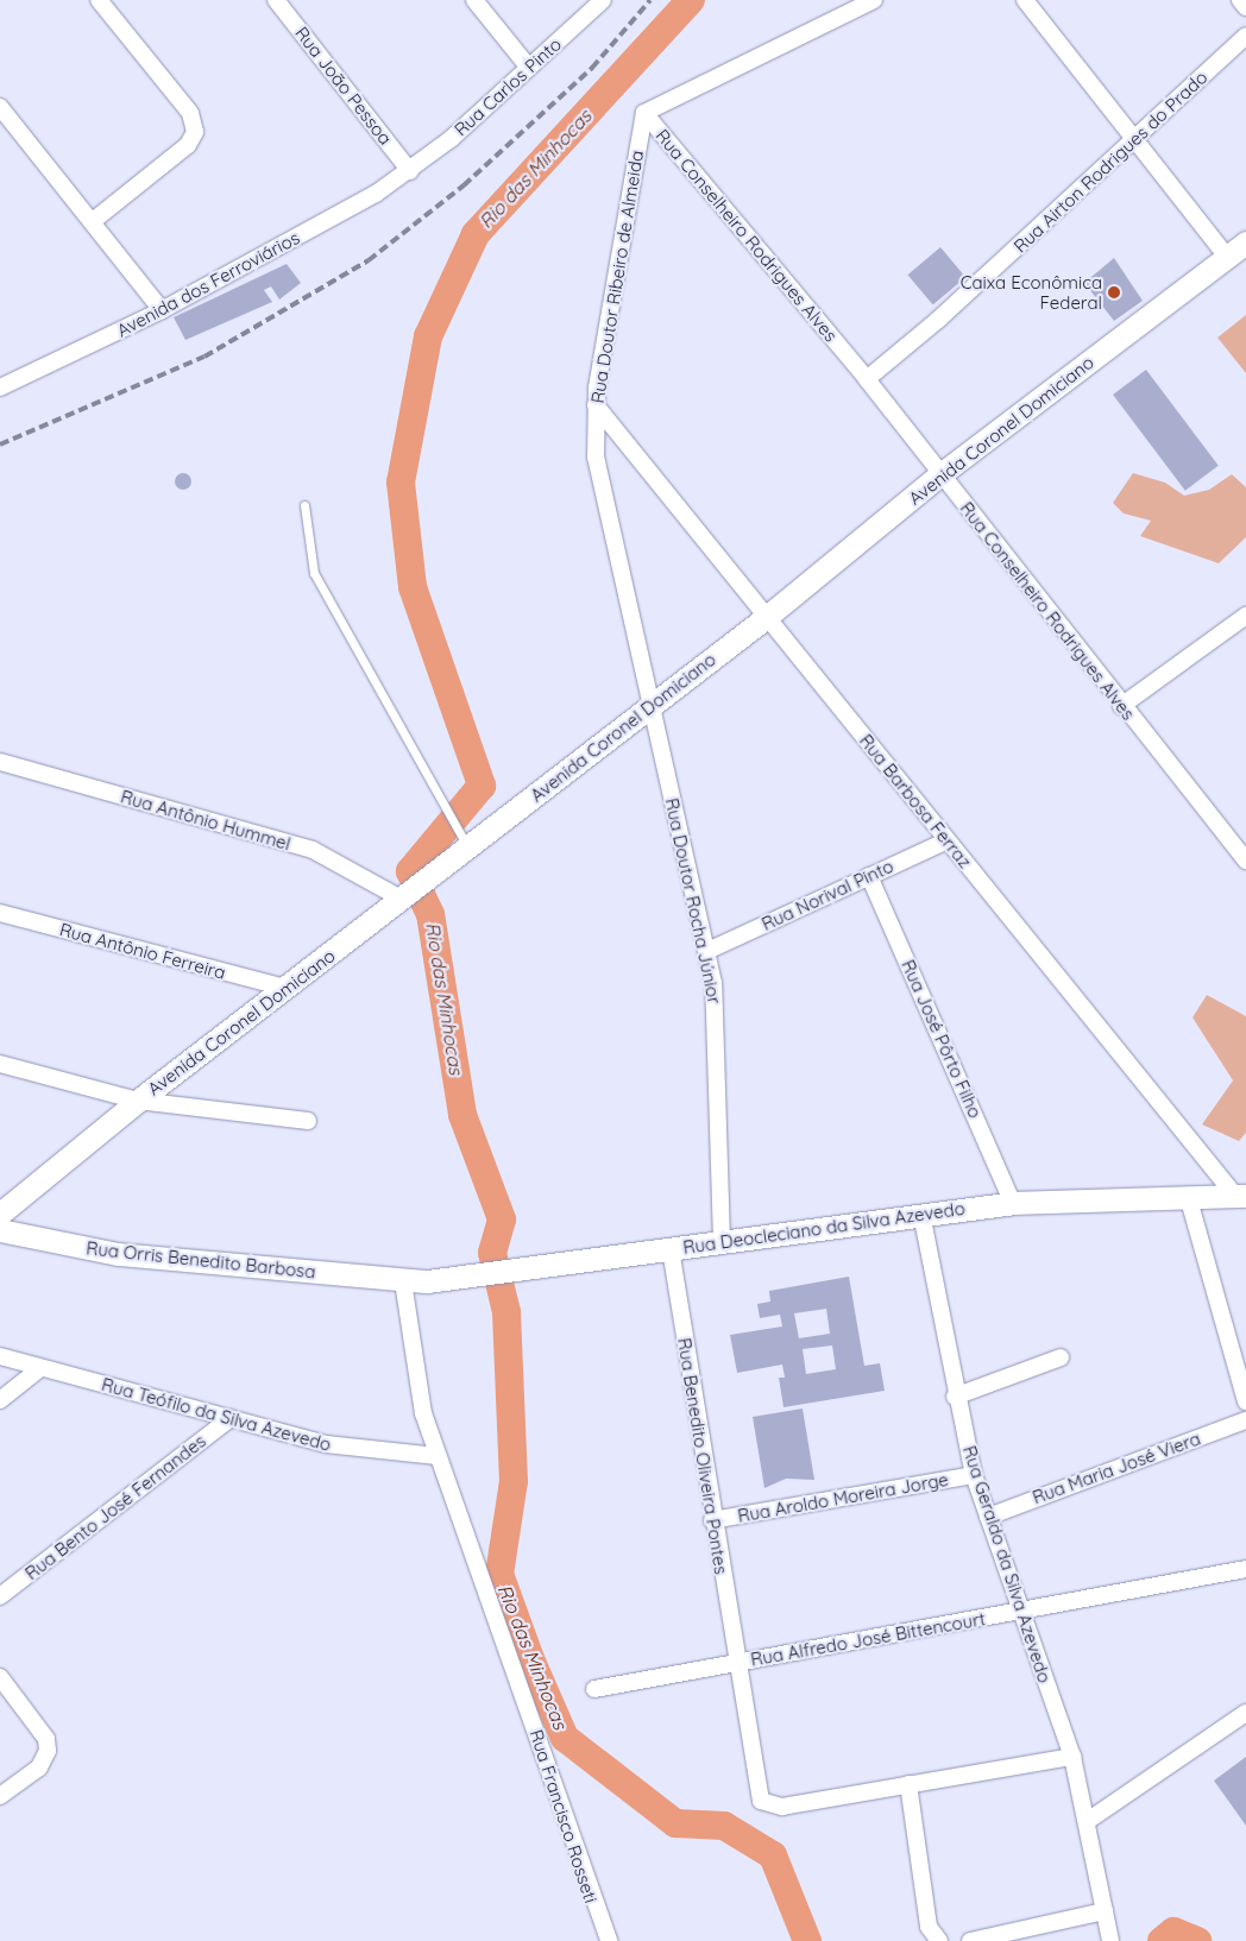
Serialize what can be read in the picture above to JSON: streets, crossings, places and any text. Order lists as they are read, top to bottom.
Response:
{
  "streets": {
    "street": [
      "Rua João Pessoa",
      "Rua Carlos Pinto",
      "Rua Airton Rodrigues do Prado",
      "Rua Conselheiro Rodrigues Alves",
      "Rua Doutor Ribeiro de Almeida",
      "Avenida dos Ferroviários",
      "Avenida Coronel Domiciano",
      "Rua Barbosa Ferraz",
      "Rua Antônio Hummel",
      "Rua Norival Pinto",
      "Rua Doutor Rocha Júnior",
      "Rua Antônio Ferreira",
      "Rua José Pôrto Filho",
      "Rua Deocleciano da Silva Azevedo",
      "Rua Orris Benedito Barbosa",
      "Rua Teófilo da Silva Azevedo",
      "Rua Benedito Oliveira Pontes",
      "Rua Maria José Viera",
      "Rua Aroldo Moreira Jorge",
      "Rua Bento José Fernandes",
      "Rua Geraldo da Silva Azevedo",
      "Rua Alfredo José Bittencourt",
      "Rua Francisco Rosseti"
    ]
  },
  "crossings": [
    ["Rua João Pessoa", "Rua Carlos Pinto"],
    ["Rua João Pessoa", "Avenida dos Ferroviários"],
    ["Rua Carlos Pinto", "Avenida dos Ferroviários"],
    ["Rua Airton Rodrigues do Prado", "Rua Conselheiro Rodrigues Alves"],
    ["Rua Conselheiro Rodrigues Alves", "Rua Doutor Ribeiro de Almeida"],
    ["Rua Conselheiro Rodrigues Alves", "Avenida Coronel Domiciano"],
    ["Rua Doutor Ribeiro de Almeida", "Avenida Coronel Domiciano"],
    ["Rua Doutor Ribeiro de Almeida", "Rua Barbosa Ferraz"],
    ["Rua Doutor Ribeiro de Almeida", "Rua Doutor Rocha Júnior"],
    ["Avenida Coronel Domiciano", "Rua Barbosa Ferraz"],
    ["Avenida Coronel Domiciano", "Rua Antônio Hummel"],
    ["Avenida Coronel Domiciano", "Rua Doutor Rocha Júnior"],
    ["Avenida Coronel Domiciano", "Rua Antônio Ferreira"],
    ["Rua Barbosa Ferraz", "Rua Norival Pinto"],
    ["Rua Barbosa Ferraz", "Rua Deocleciano da Silva Azevedo"],
    ["Rua Norival Pinto", "Rua Doutor Rocha Júnior"],
    ["Rua Norival Pinto", "Rua José Pôrto Filho"],
    ["Rua Doutor Rocha Júnior", "Rua Deocleciano da Silva Azevedo"],
    ["Rua José Pôrto Filho", "Rua Deocleciano da Silva Azevedo"],
    ["Rua Deocleciano da Silva Azevedo", "Rua Orris Benedito Barbosa"],
    ["Rua Deocleciano da Silva Azevedo", "Rua Benedito Oliveira Pontes"],
    ["Rua Deocleciano da Silva Azevedo", "Rua Geraldo da Silva Azevedo"],
    ["Rua Deocleciano da Silva Azevedo", "Rua Francisco Rosseti"],
    ["Rua Orris Benedito Barbosa", "Rua Francisco Rosseti"],
    ["Rua Teófilo da Silva Azevedo", "Rua Bento José Fernandes"],
    ["Rua Teófilo da Silva Azevedo", "Rua Francisco Rosseti"],
    ["Rua Benedito Oliveira Pontes", "Rua Aroldo Moreira Jorge"],
    ["Rua Benedito Oliveira Pontes", "Rua Alfredo José Bittencourt"],
    ["Rua Maria José Viera", "Rua Geraldo da Silva Azevedo"],
    ["Rua Aroldo Moreira Jorge", "Rua Geraldo da Silva Azevedo"],
    ["Rua Geraldo da Silva Azevedo", "Rua Alfredo José Bittencourt"]
  ],
  "water": ["Rio das Minhocas"],
  "places": ["Caixa Econômica Federal"]
}
